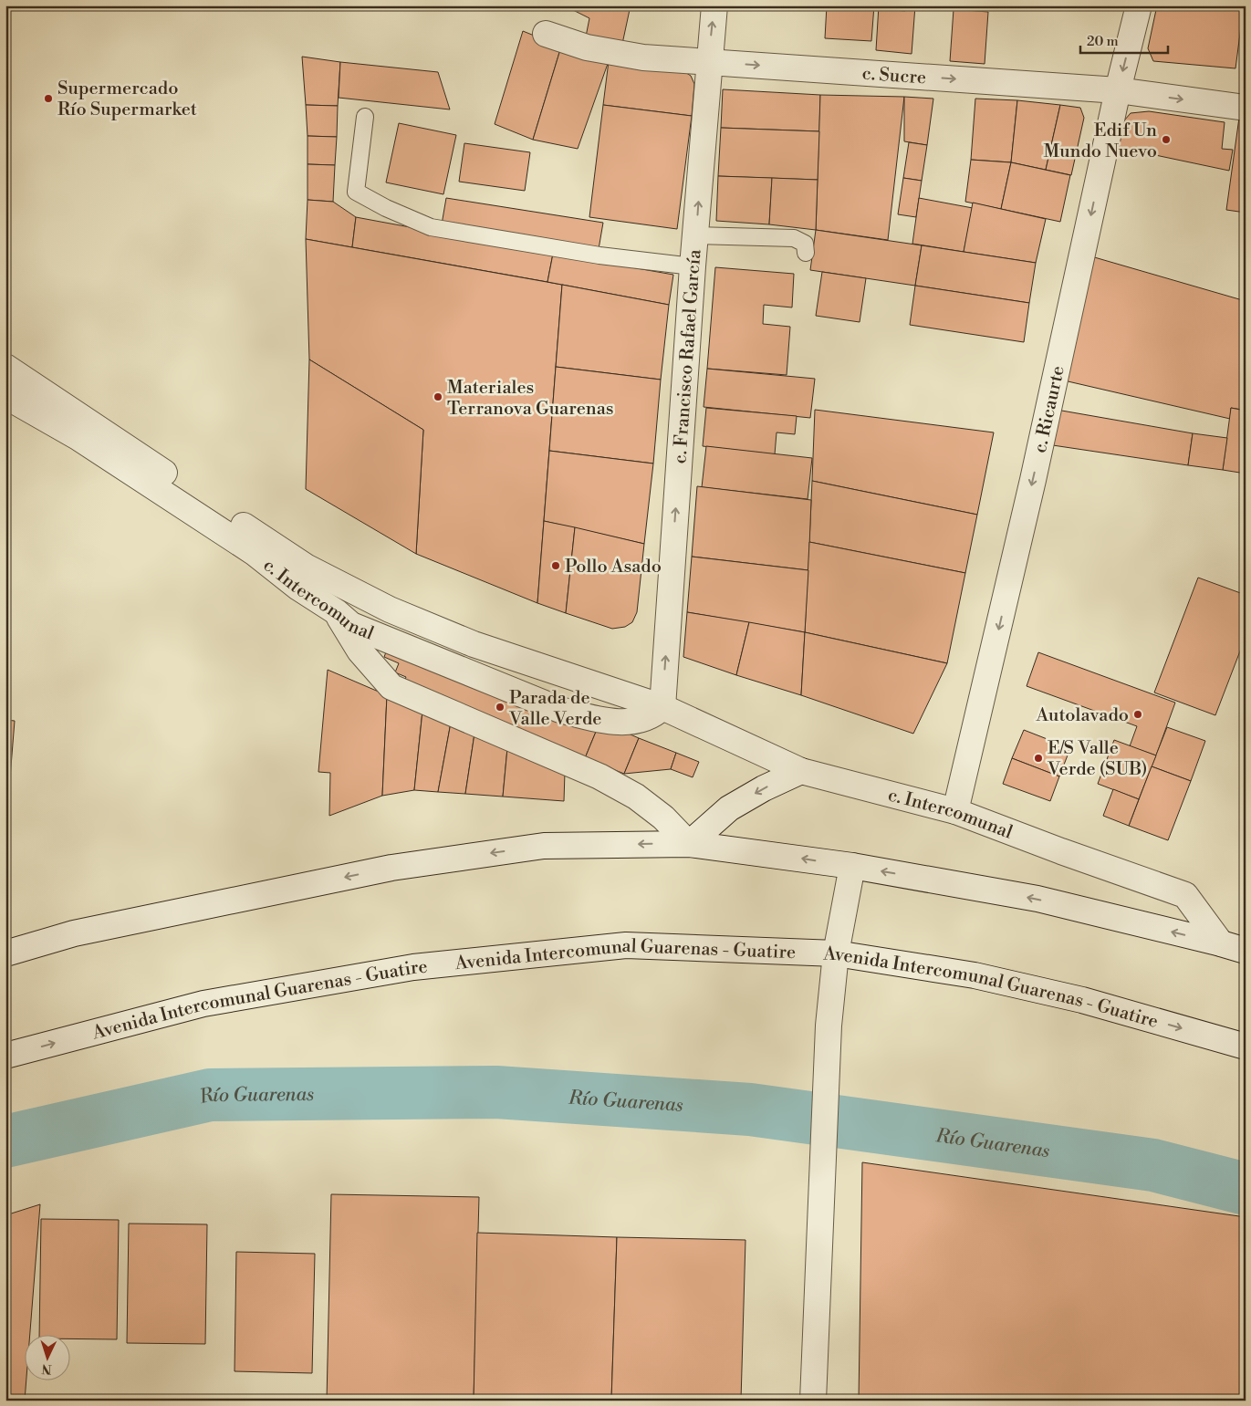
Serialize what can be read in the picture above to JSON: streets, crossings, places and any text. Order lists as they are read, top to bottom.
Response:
{
  "streets": {
    "street": [
      "c. Sucre",
      "c. Francisco Rafael García",
      "c. Ricaurte",
      "c. Intercomunal",
      "Avenida Intercomunal Guarenas - Guatire"
    ]
  },
  "crossings": [
    ["c. Sucre", "c. Francisco Rafael García"],
    ["c. Sucre", "c. Ricaurte"],
    ["c. Francisco Rafael García", "c. Intercomunal"],
    ["c. Ricaurte", "c. Intercomunal"]
  ],
  "one_way": ["c. Sucre", "c. Francisco Rafael García", "c. Ricaurte"],
  "water": ["Río Guarenas"],
  "places": [
    "Supermercado Río Supermarket",
    "Edif Un Mundo Nuevo",
    "Materiales Terranova Guarenas",
    "Pollo Asado",
    "Parada de Valle Verde",
    "Autolavado",
    "E/S Valle Verde (SUB)"
  ],
  "scale_bar": "20 m",
  "north": "bottom"
}
